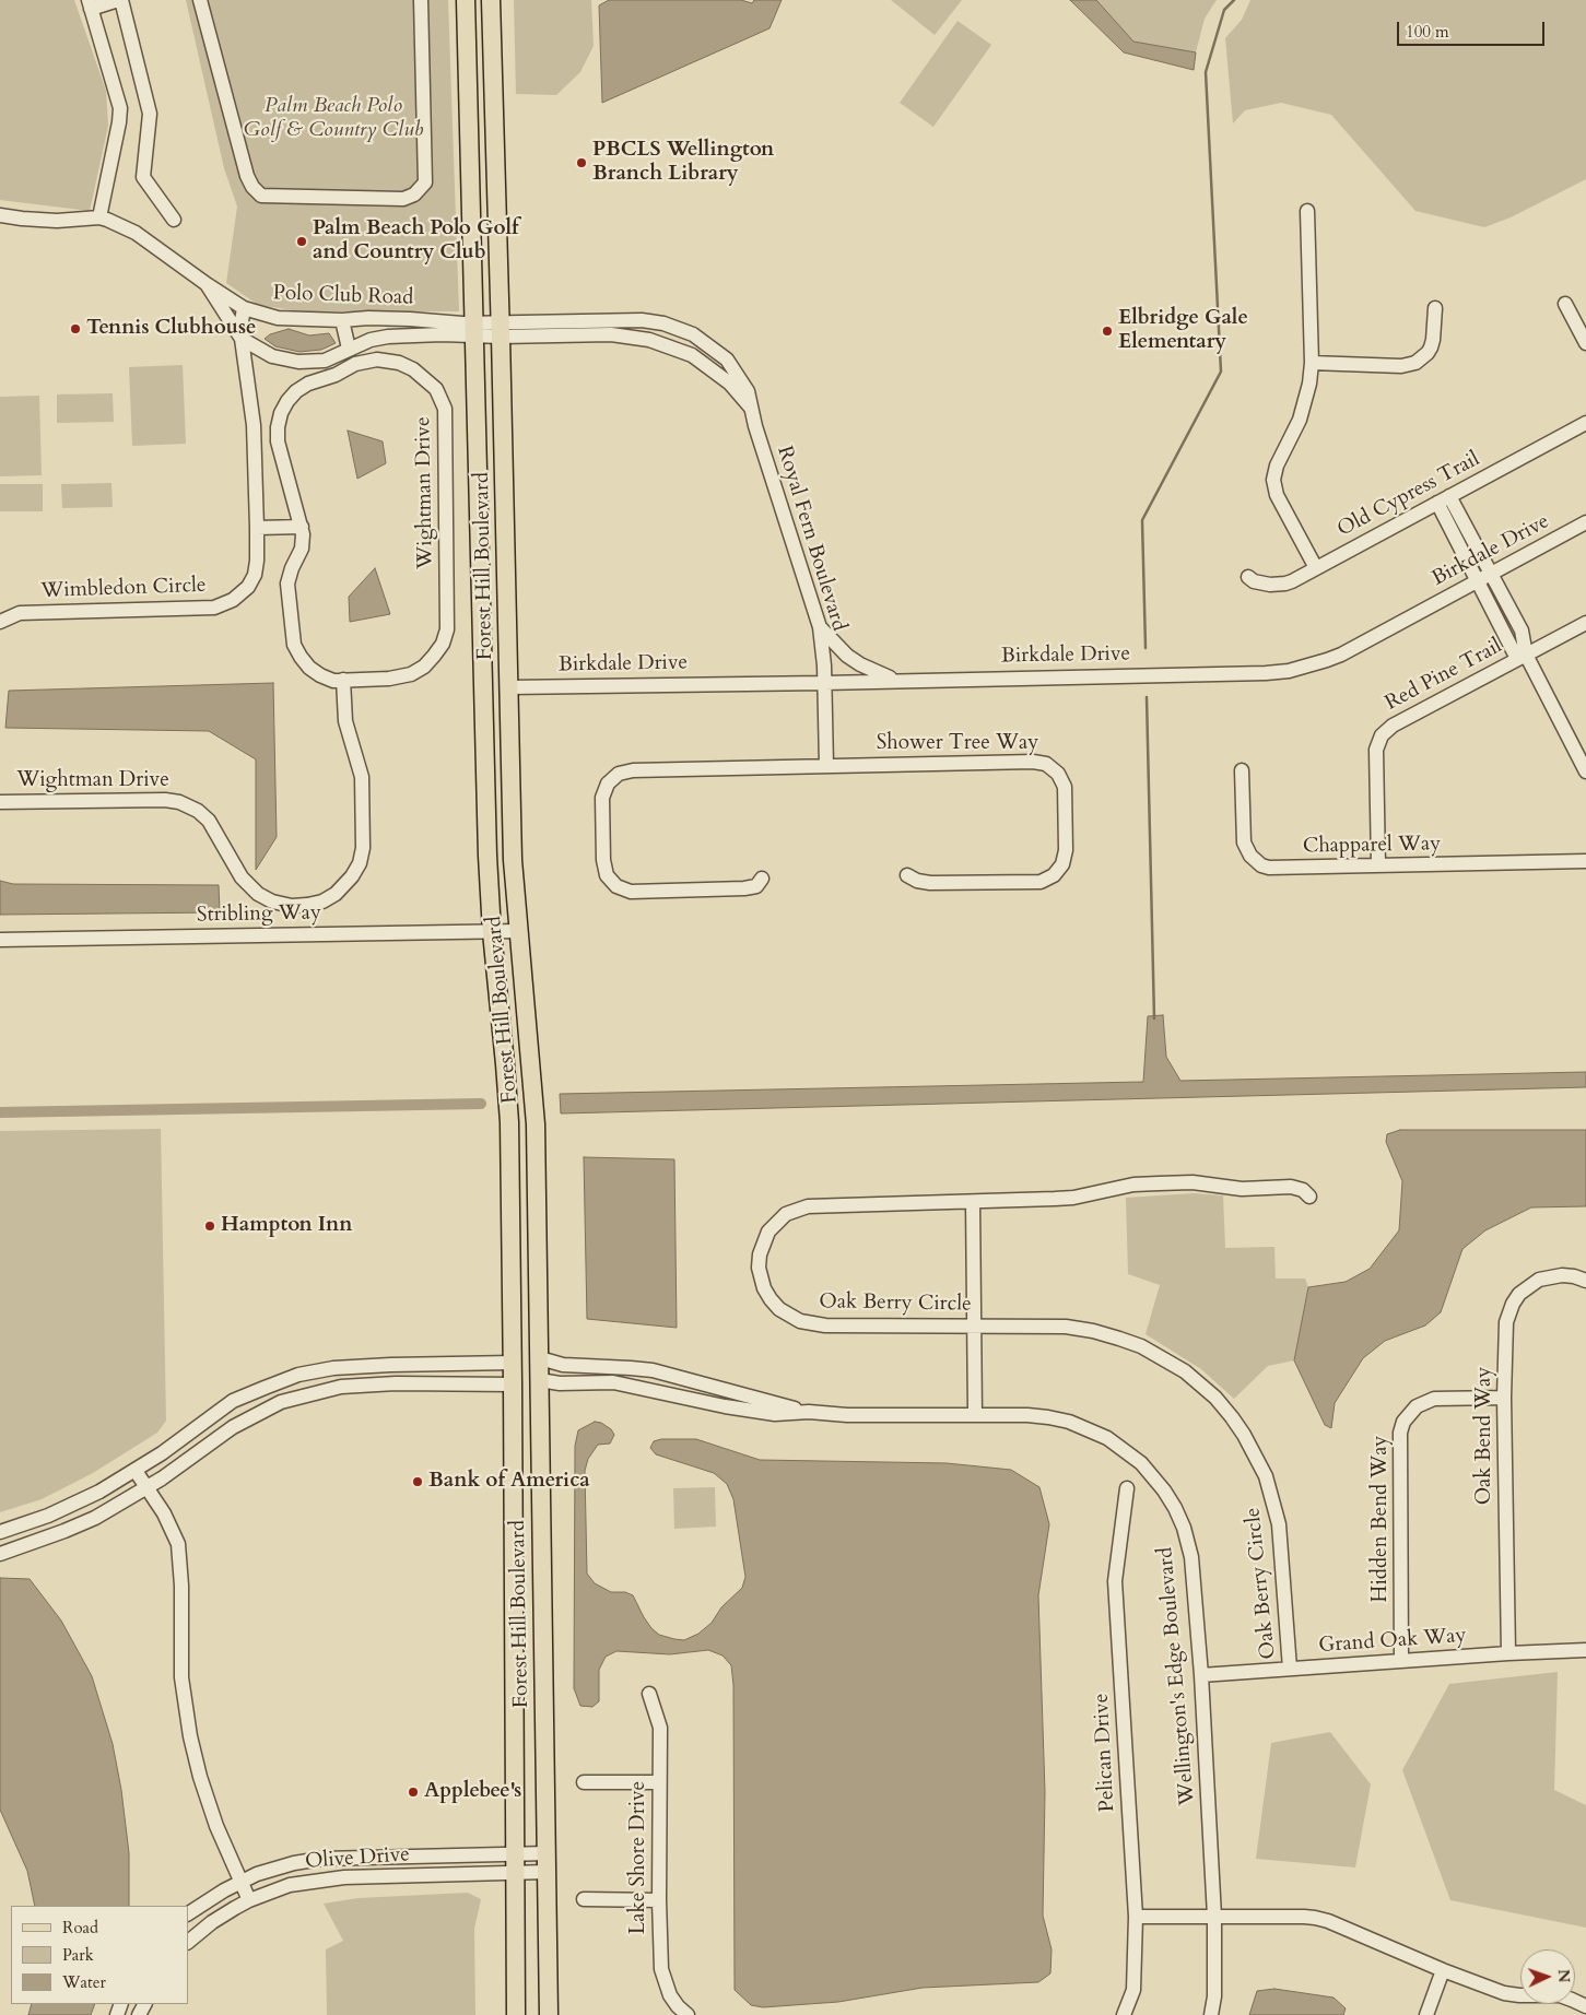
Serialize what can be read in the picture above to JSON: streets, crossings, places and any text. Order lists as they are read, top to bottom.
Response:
{
  "streets": {
    "main road": ["Forest Hill Boulevard"],
    "street": [
      "Polo Club Road",
      "Wightman Drive",
      "Old Cypress Trail",
      "Royal Fern Boulevard",
      "Birkdale Drive",
      "Wimbledon Circle",
      "Red Pine Trail",
      "Shower Tree Way",
      "Chapparel Way",
      "Stribling Way",
      "Oak Berry Circle",
      "Oak Bend Way",
      "Hidden Bend Way",
      "Grand Oak Way",
      "Wellington's Edge Boulevard",
      "Pelican Drive",
      "Lake Shore Drive",
      "Olive Drive"
    ]
  },
  "crossings": [
    ["Polo Club Road", "Royal Fern Boulevard"],
    ["Polo Club Road", "Forest Hill Boulevard"],
    ["Polo Club Road", "Wimbledon Circle"],
    ["Royal Fern Boulevard", "Birkdale Drive"],
    ["Royal Fern Boulevard", "Forest Hill Boulevard"],
    ["Birkdale Drive", "Forest Hill Boulevard"],
    ["Forest Hill Boulevard", "Stribling Way"],
    ["Forest Hill Boulevard", "Wellington's Edge Boulevard"],
    ["Forest Hill Boulevard", "Olive Drive"],
    ["Red Pine Trail", "Chapparel Way"],
    ["Oak Berry Circle", "Grand Oak Way"],
    ["Oak Bend Way", "Hidden Bend Way"],
    ["Oak Bend Way", "Grand Oak Way"],
    ["Hidden Bend Way", "Grand Oak Way"],
    ["Grand Oak Way", "Wellington's Edge Boulevard"]
  ],
  "parks": ["Palm Beach Polo Golf & Country Club"],
  "places": [
    "PBCLS Wellington Branch Library",
    "Palm Beach Polo Golf and Country Club",
    "Tennis Clubhouse",
    "Elbridge Gale Elementary",
    "Hampton Inn",
    "Bank of America",
    "Applebee's"
  ],
  "legend": ["Road", "Park", "Water"],
  "scale_bar": "100 m",
  "north": "right"
}
